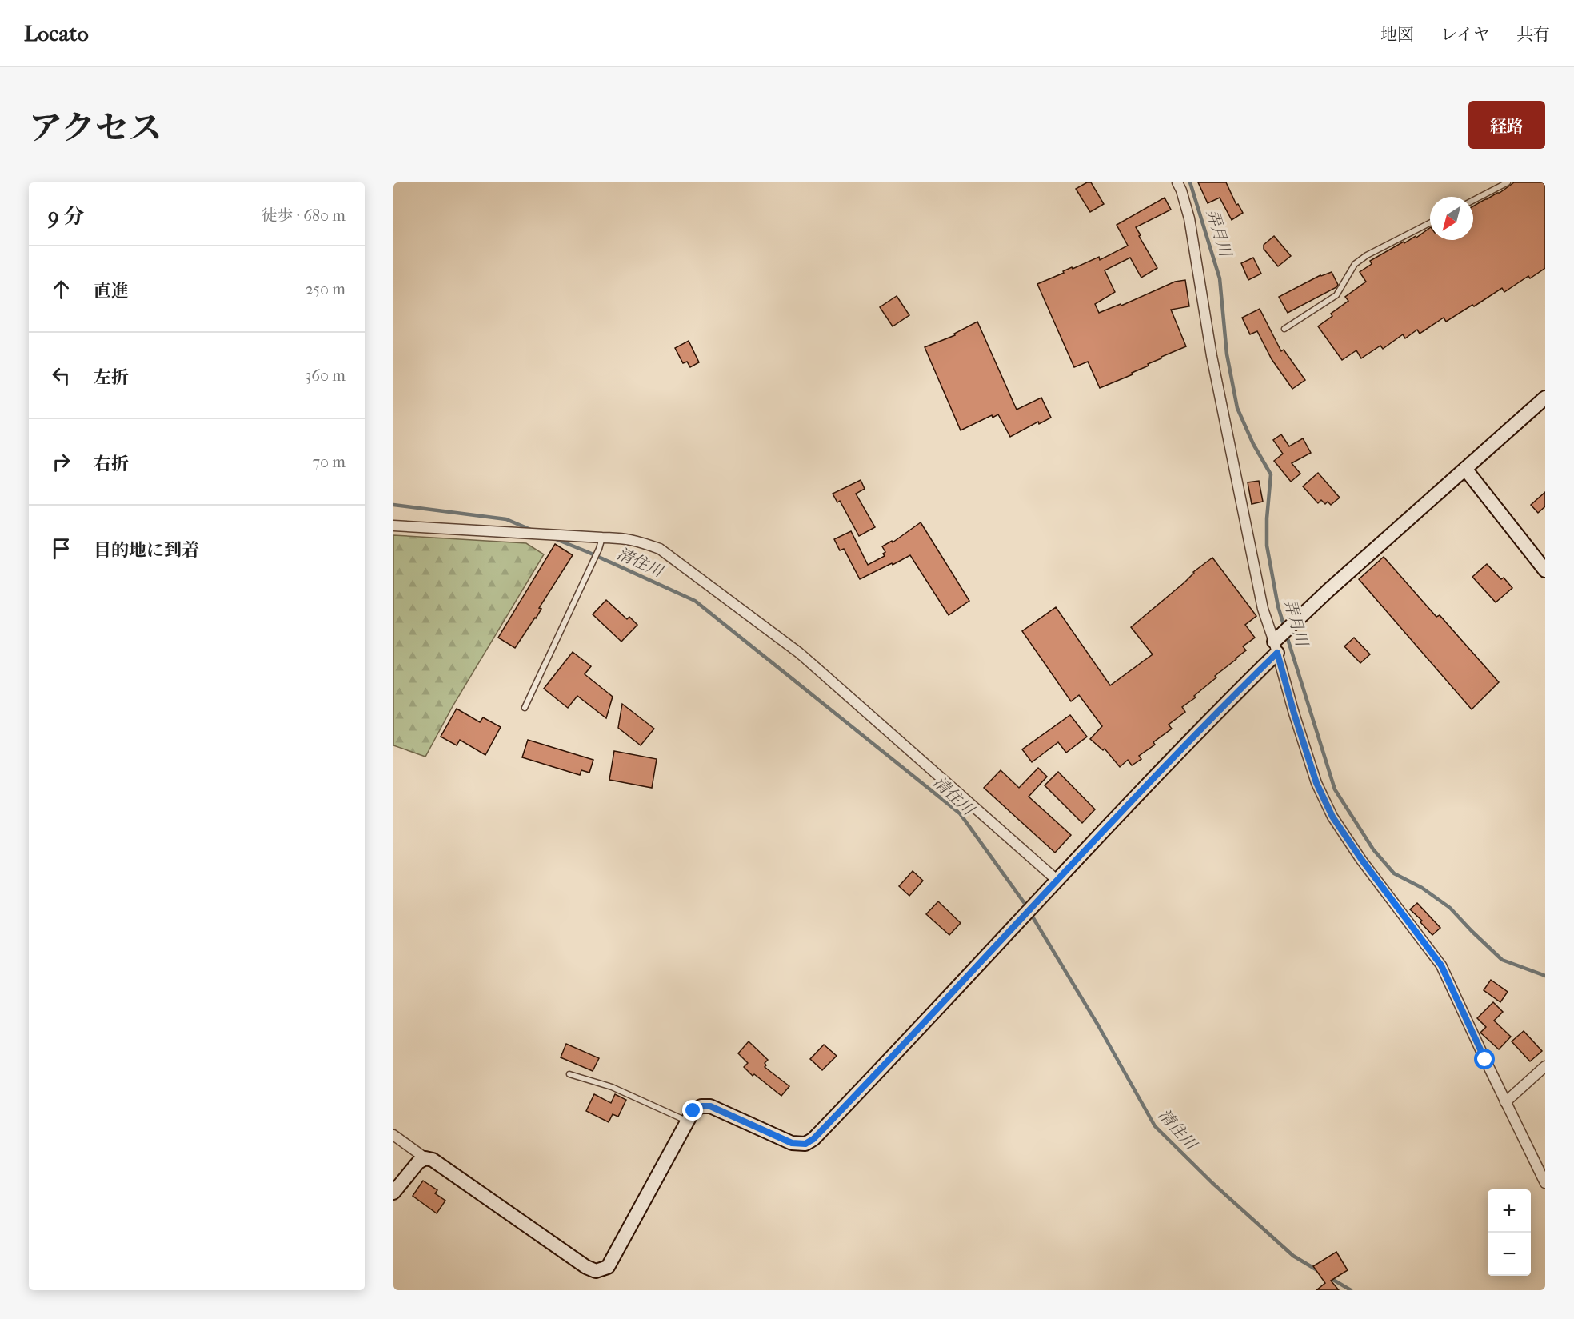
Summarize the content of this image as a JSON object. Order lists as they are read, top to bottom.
{
  "water": ["弄月川", "清住川"],
  "north": "bottom left",
  "page": {
    "header": "Locato",
    "nav": ["地図", "レイヤ", "共有"],
    "title": "アクセス",
    "buttons": "経路",
    "heading": ["9 分", "徒歩 · 680 m"],
    "list": [
      ["直進", "250 m"],
      ["左折", "360 m"],
      ["右折", "70 m"],
      "目的地に到着"
    ],
    "map_buttons": ["+", "−"]
  }
}
